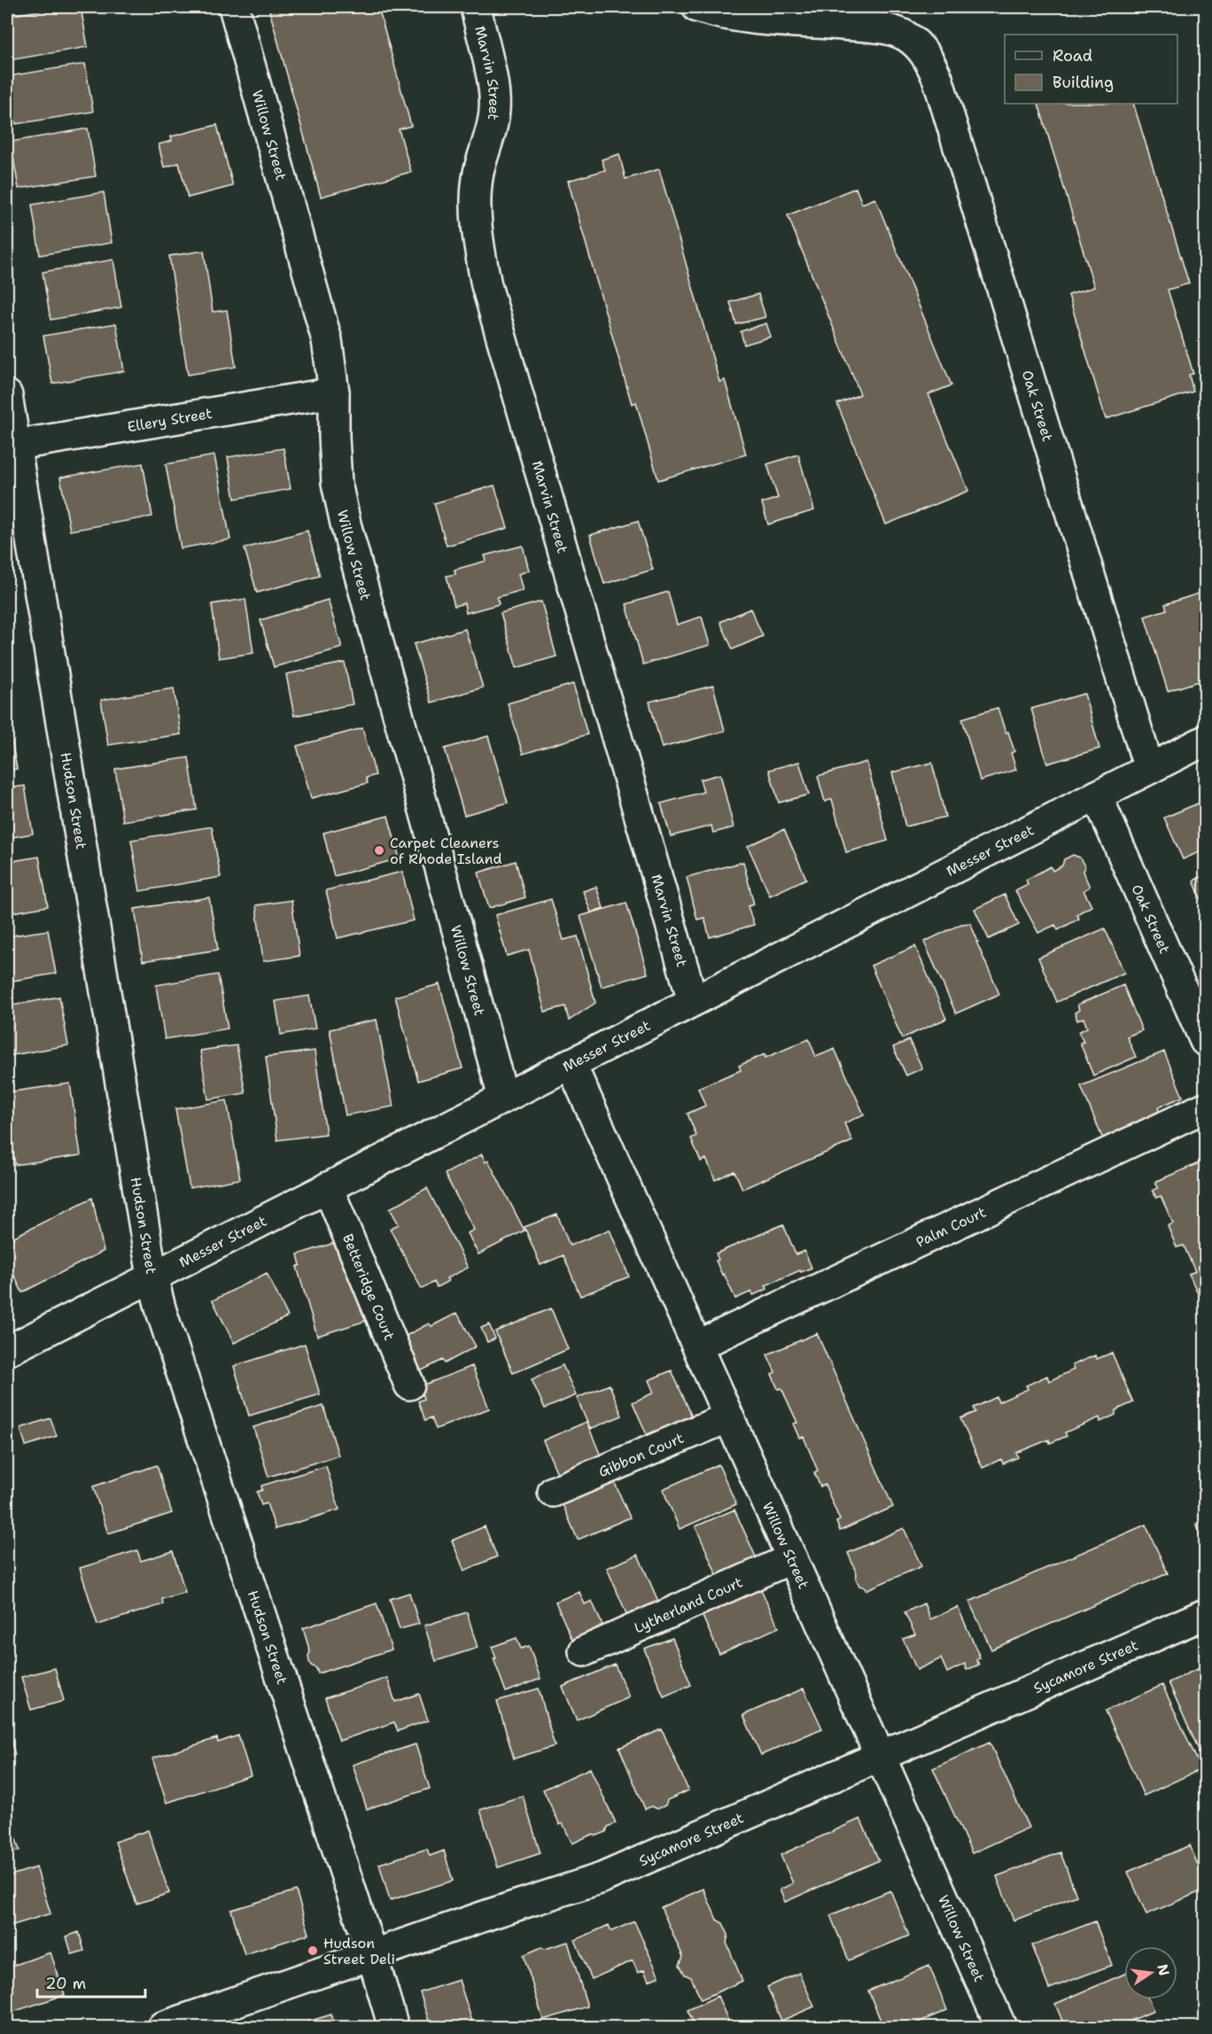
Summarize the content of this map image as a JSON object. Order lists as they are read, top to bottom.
{
  "streets": {
    "street": [
      "Marvin Street",
      "Willow Street",
      "Oak Street",
      "Ellery Street",
      "Hudson Street",
      "Messer Street",
      "Palm Court",
      "Betteridge Court",
      "Gibbon Court",
      "Lytherland Court",
      "Sycamore Street"
    ]
  },
  "crossings": [
    ["Marvin Street", "Messer Street"],
    ["Willow Street", "Ellery Street"],
    ["Willow Street", "Messer Street"],
    ["Willow Street", "Palm Court"],
    ["Willow Street", "Gibbon Court"],
    ["Willow Street", "Lytherland Court"],
    ["Willow Street", "Sycamore Street"],
    ["Oak Street", "Messer Street"],
    ["Ellery Street", "Hudson Street"],
    ["Hudson Street", "Messer Street"],
    ["Hudson Street", "Sycamore Street"],
    ["Messer Street", "Betteridge Court"]
  ],
  "places": ["Carpet Cleaners of Rhode Island", "Hudson Street Deli"],
  "legend": ["Road", "Building"],
  "scale_bar": "20 m",
  "north": "right"
}
